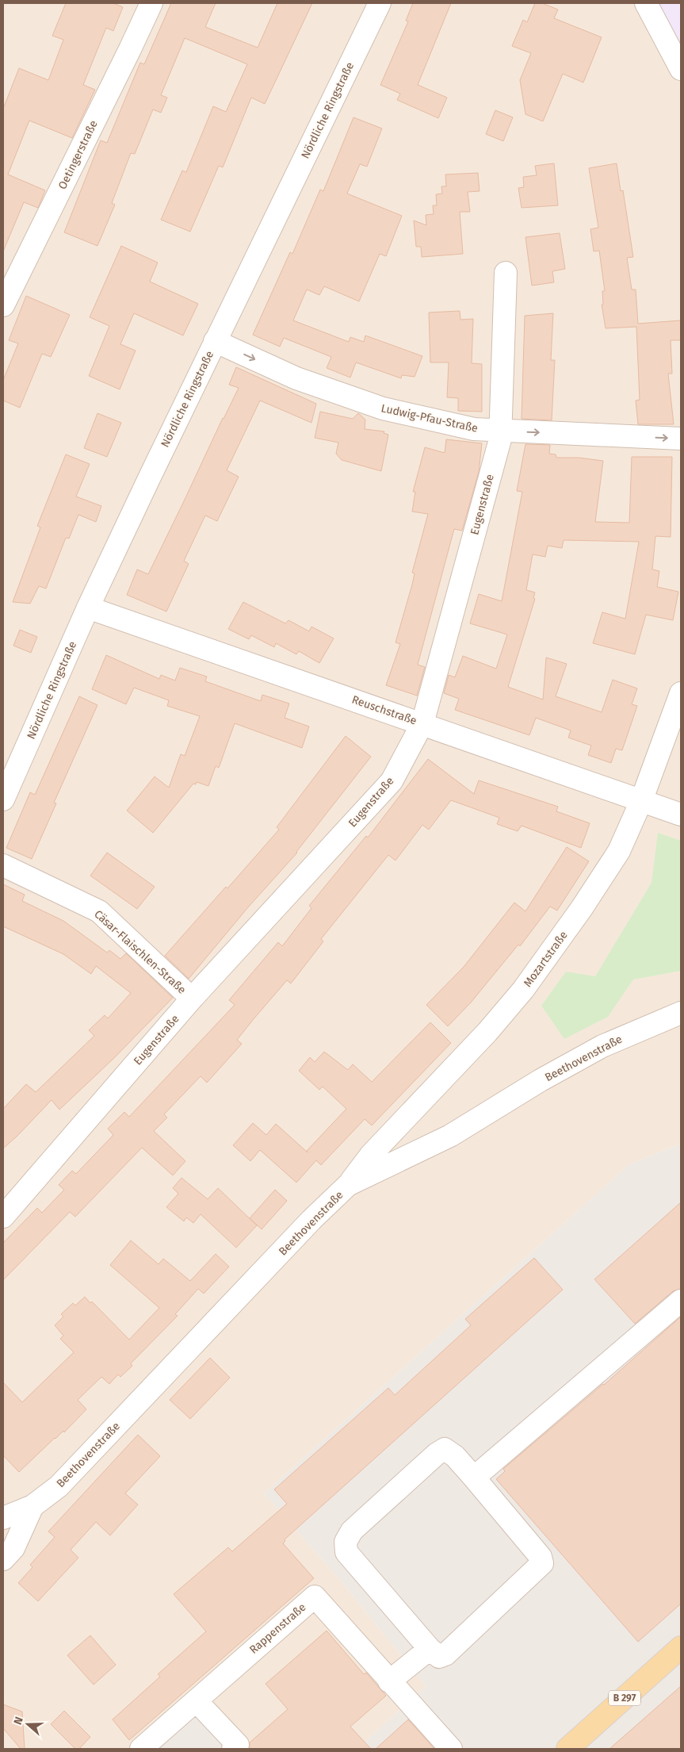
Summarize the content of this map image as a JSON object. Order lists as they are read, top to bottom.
{
  "streets": {
    "main road": ["B 297"],
    "street": [
      "Nördliche Ringstraße",
      "Oetingerstraße",
      "Ludwig-Pfau-Straße",
      "Eugenstraße",
      "Reuschstraße",
      "Cäsar-Flaischlen-Straße",
      "Mozartstraße",
      "Beethovenstraße",
      "Rappenstraße"
    ]
  },
  "crossings": [
    ["Nördliche Ringstraße", "Ludwig-Pfau-Straße"],
    ["Nördliche Ringstraße", "Reuschstraße"],
    ["Ludwig-Pfau-Straße", "Eugenstraße"],
    ["Eugenstraße", "Reuschstraße"],
    ["Eugenstraße", "Cäsar-Flaischlen-Straße"],
    ["Reuschstraße", "Mozartstraße"],
    ["Mozartstraße", "Beethovenstraße"]
  ],
  "one_way": ["Ludwig-Pfau-Straße"],
  "north": "left"
}
